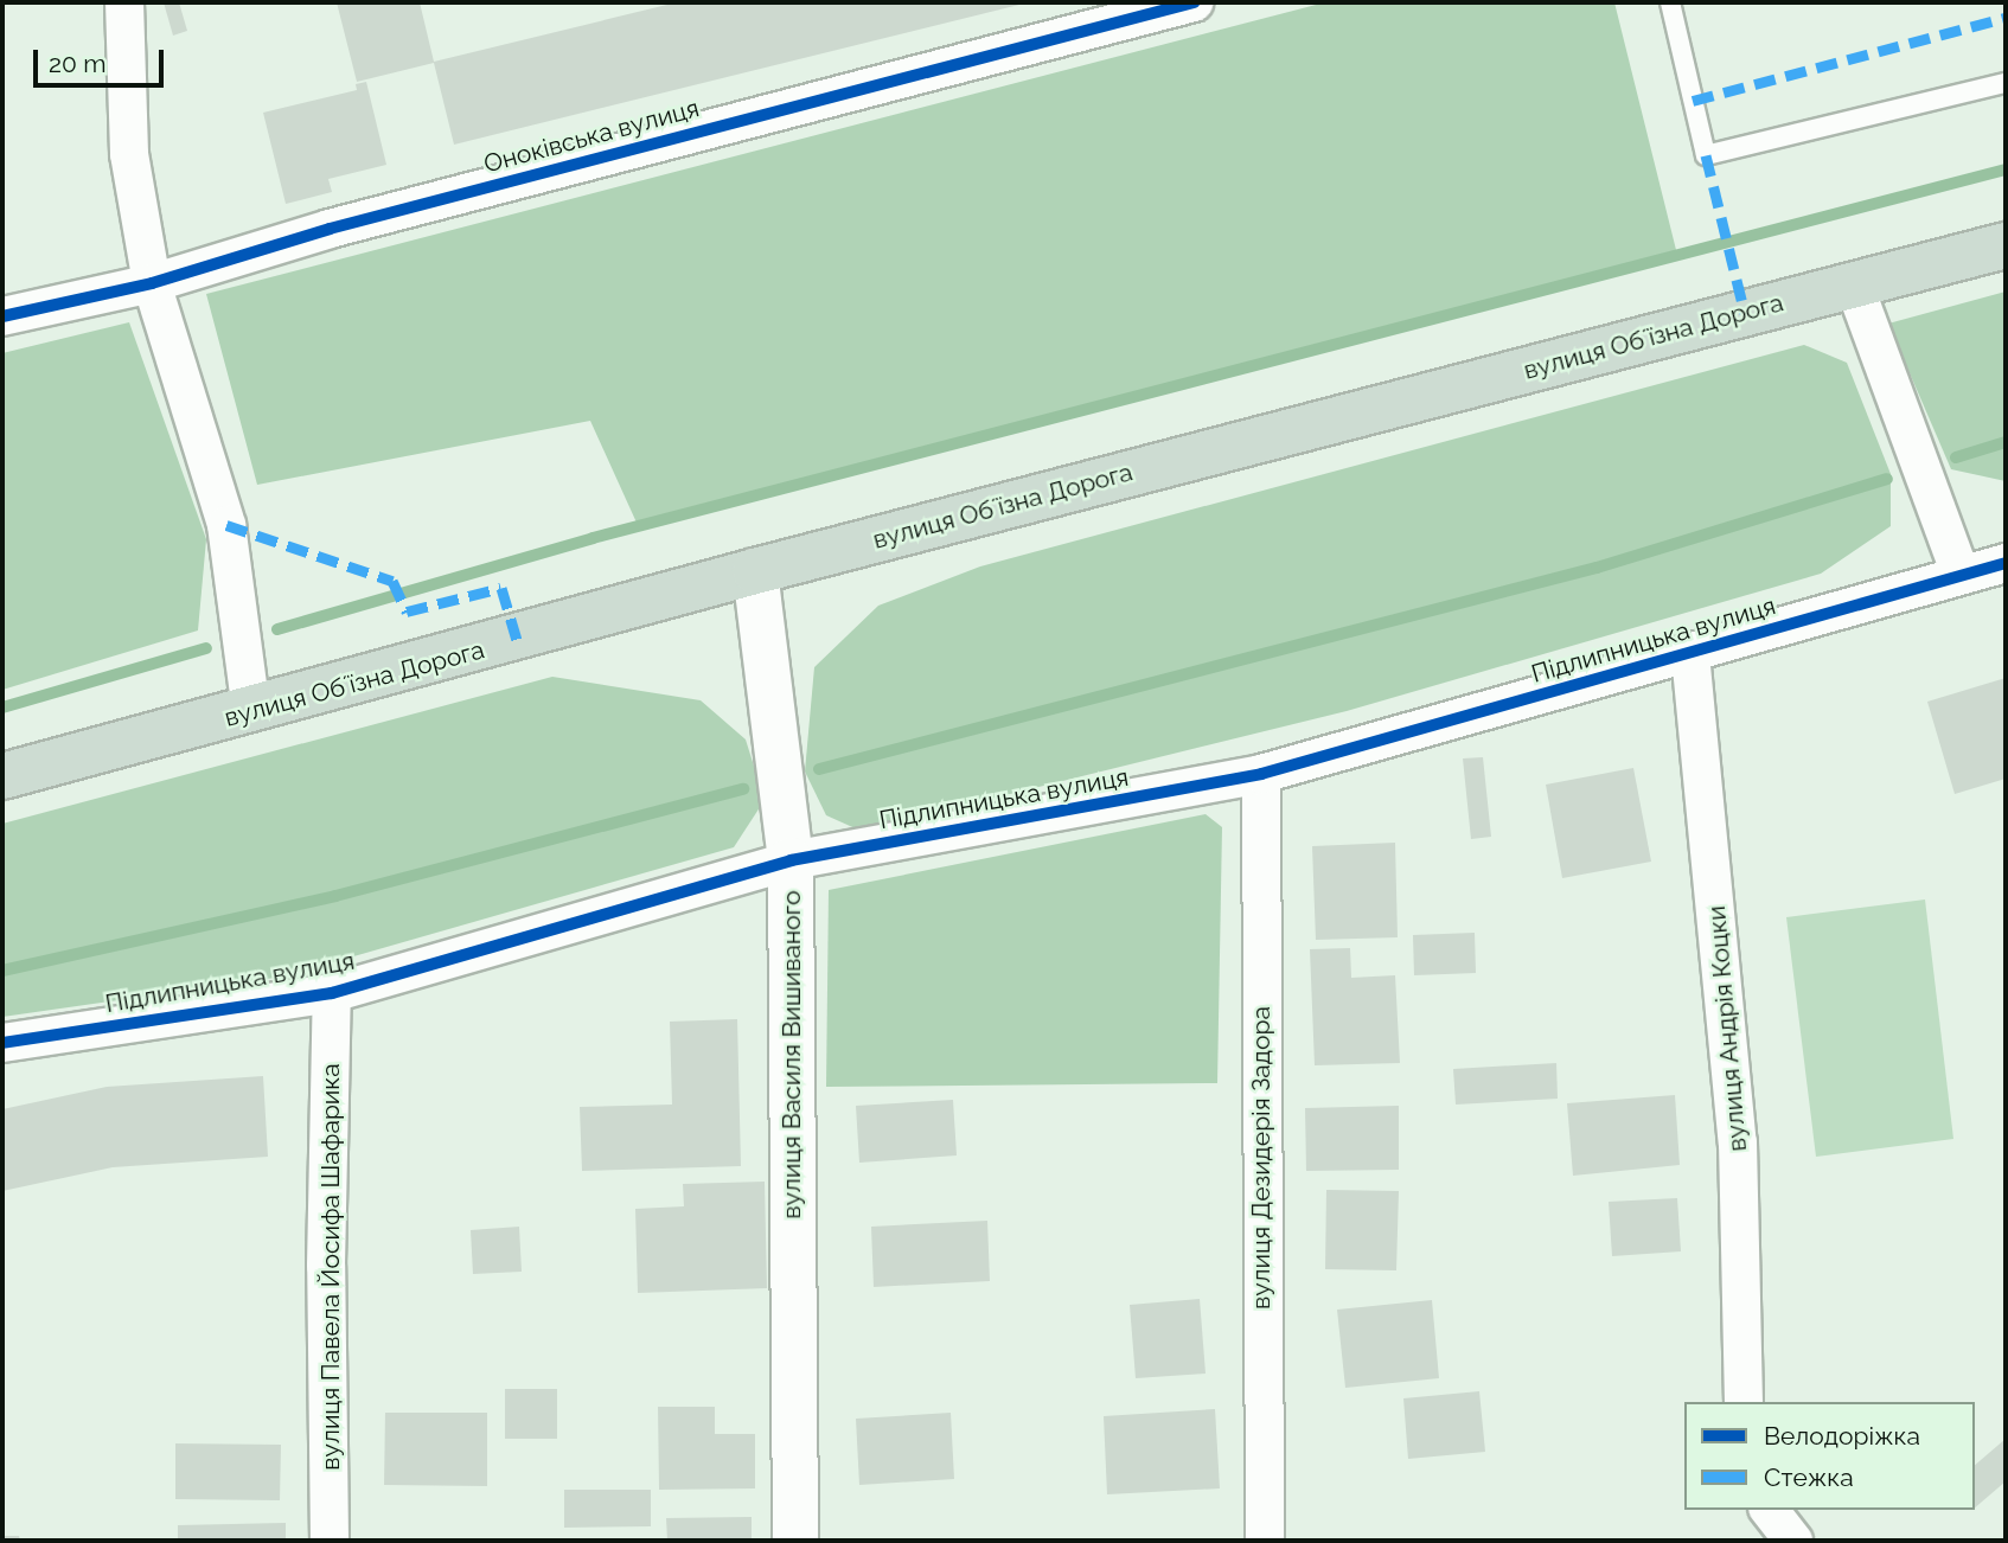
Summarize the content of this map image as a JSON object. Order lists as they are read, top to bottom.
{
  "streets": {
    "highway": ["вулиця Обʼїзна Дорога"],
    "street": [
      "Оноківська вулиця",
      "Підлипницька вулиця",
      "вулиця Андрія Коцки",
      "вулиця Василя Вишиваного",
      "вулиця Дезидерія Задора",
      "вулиця Павела Йосифа Шафарика"
    ]
  },
  "crossings": [
    ["вулиця Обʼїзна Дорога", "вулиця Василя Вишиваного"],
    ["Підлипницька вулиця", "вулиця Андрія Коцки"],
    ["Підлипницька вулиця", "вулиця Василя Вишиваного"],
    ["Підлипницька вулиця", "вулиця Дезидерія Задора"],
    ["Підлипницька вулиця", "вулиця Павела Йосифа Шафарика"]
  ],
  "legend": ["Велодоріжка", "Стежка"],
  "scale_bar": "20 m"
}
